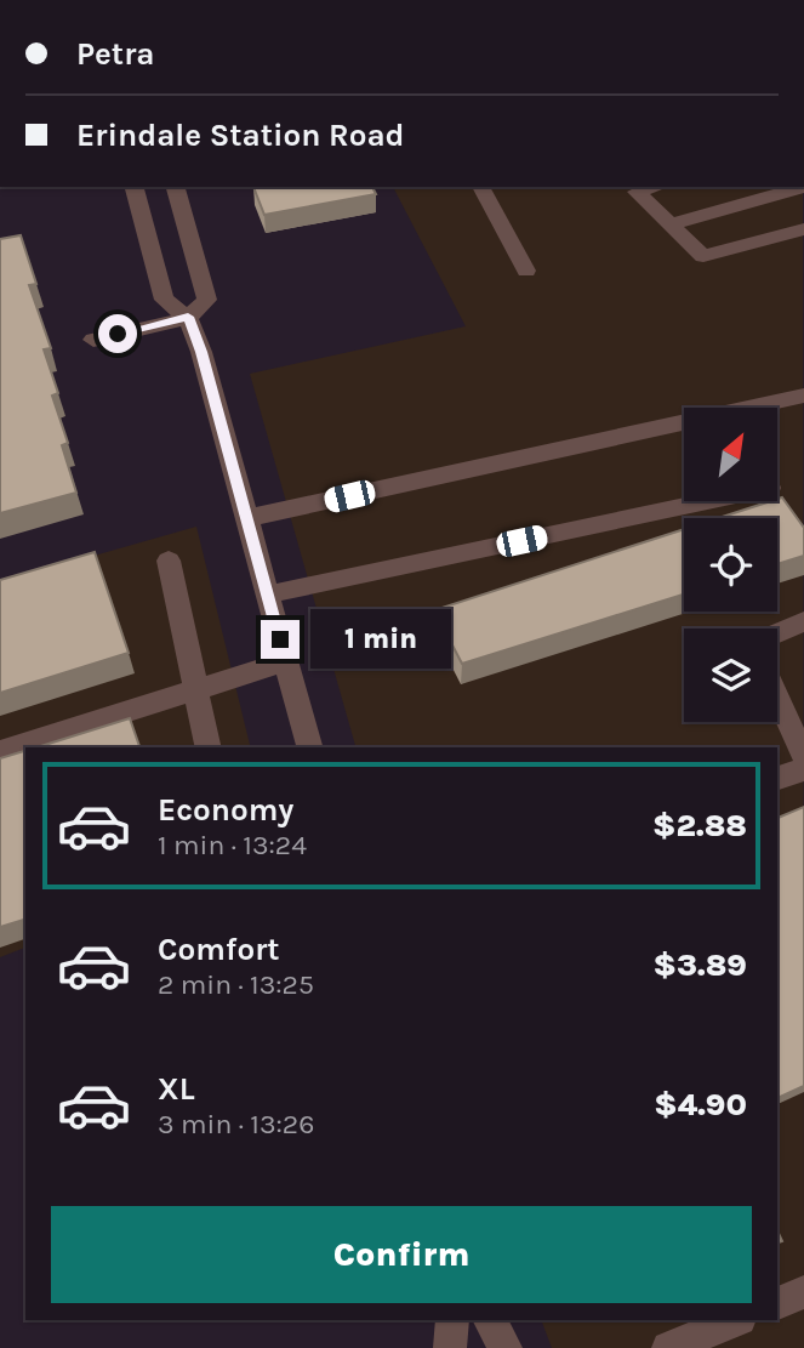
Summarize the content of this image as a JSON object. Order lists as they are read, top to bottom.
{
  "north": "top right",
  "page": {
    "banner": ["Petra", "Erindale Station Road"],
    "bubble": "1 min",
    "list": [
      {
        "name": "Economy",
        "note": "1 min · 13:24",
        "value": "$2.88"
      },
      {
        "name": "Comfort",
        "note": "2 min · 13:25",
        "value": "$3.89"
      },
      {
        "name": "XL",
        "note": "3 min · 13:26",
        "value": "$4.90"
      }
    ],
    "buttons": "Confirm"
  }
}
